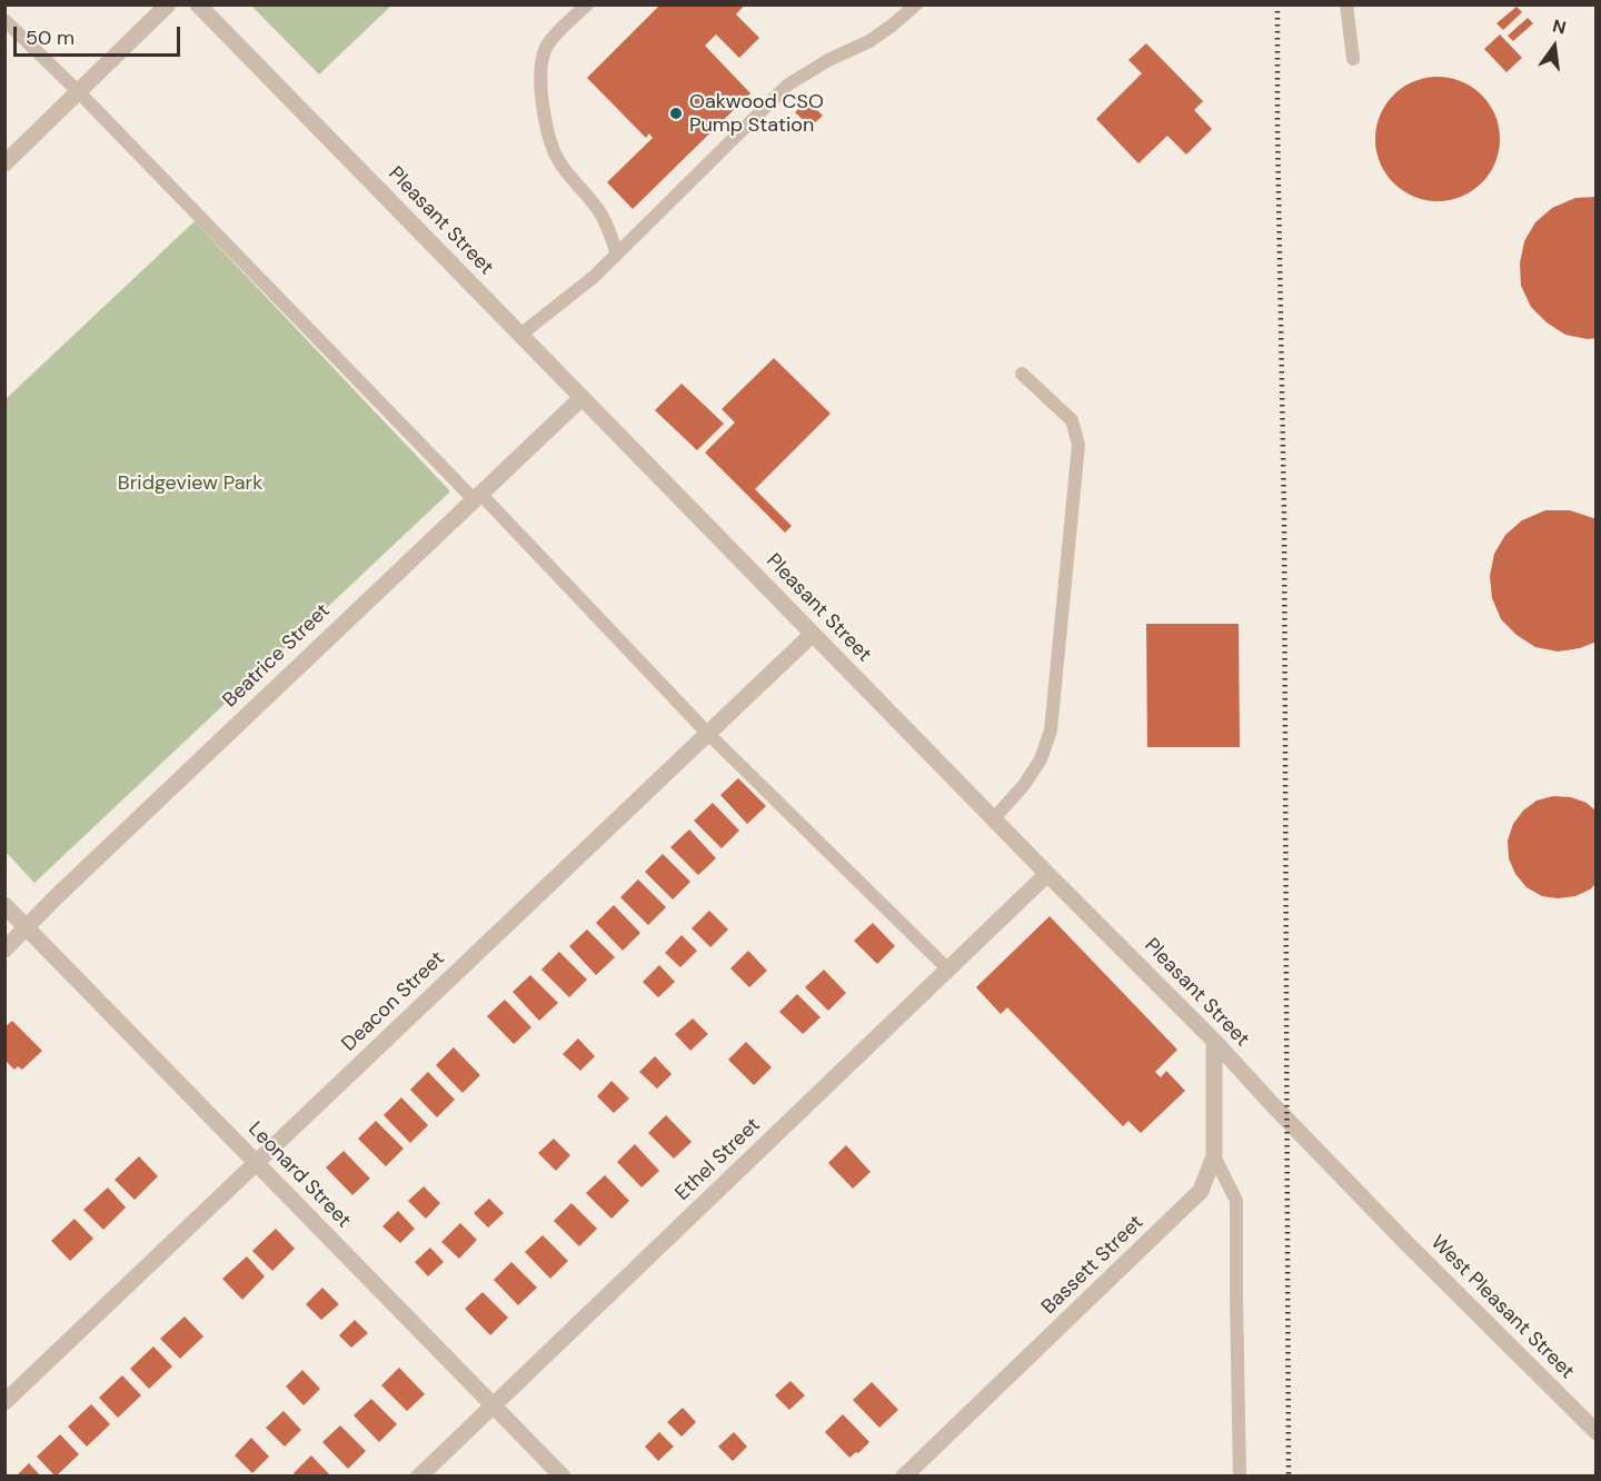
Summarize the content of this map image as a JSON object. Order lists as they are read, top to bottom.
{
  "streets": {
    "street": [
      "Pleasant Street",
      "Beatrice Street",
      "Deacon Street",
      "Ethel Street",
      "Leonard Street",
      "Bassett Street",
      "West Pleasant Street"
    ]
  },
  "crossings": [
    ["Pleasant Street", "Beatrice Street"],
    ["Pleasant Street", "Deacon Street"],
    ["Pleasant Street", "Ethel Street"],
    ["Pleasant Street", "Bassett Street"],
    ["Pleasant Street", "West Pleasant Street"],
    ["Beatrice Street", "Leonard Street"],
    ["Deacon Street", "Leonard Street"],
    ["Ethel Street", "Leonard Street"]
  ],
  "parks": ["Bridgeview Park"],
  "places": ["Oakwood CSO Pump Station"],
  "scale_bar": "50 m",
  "north": "top"
}
